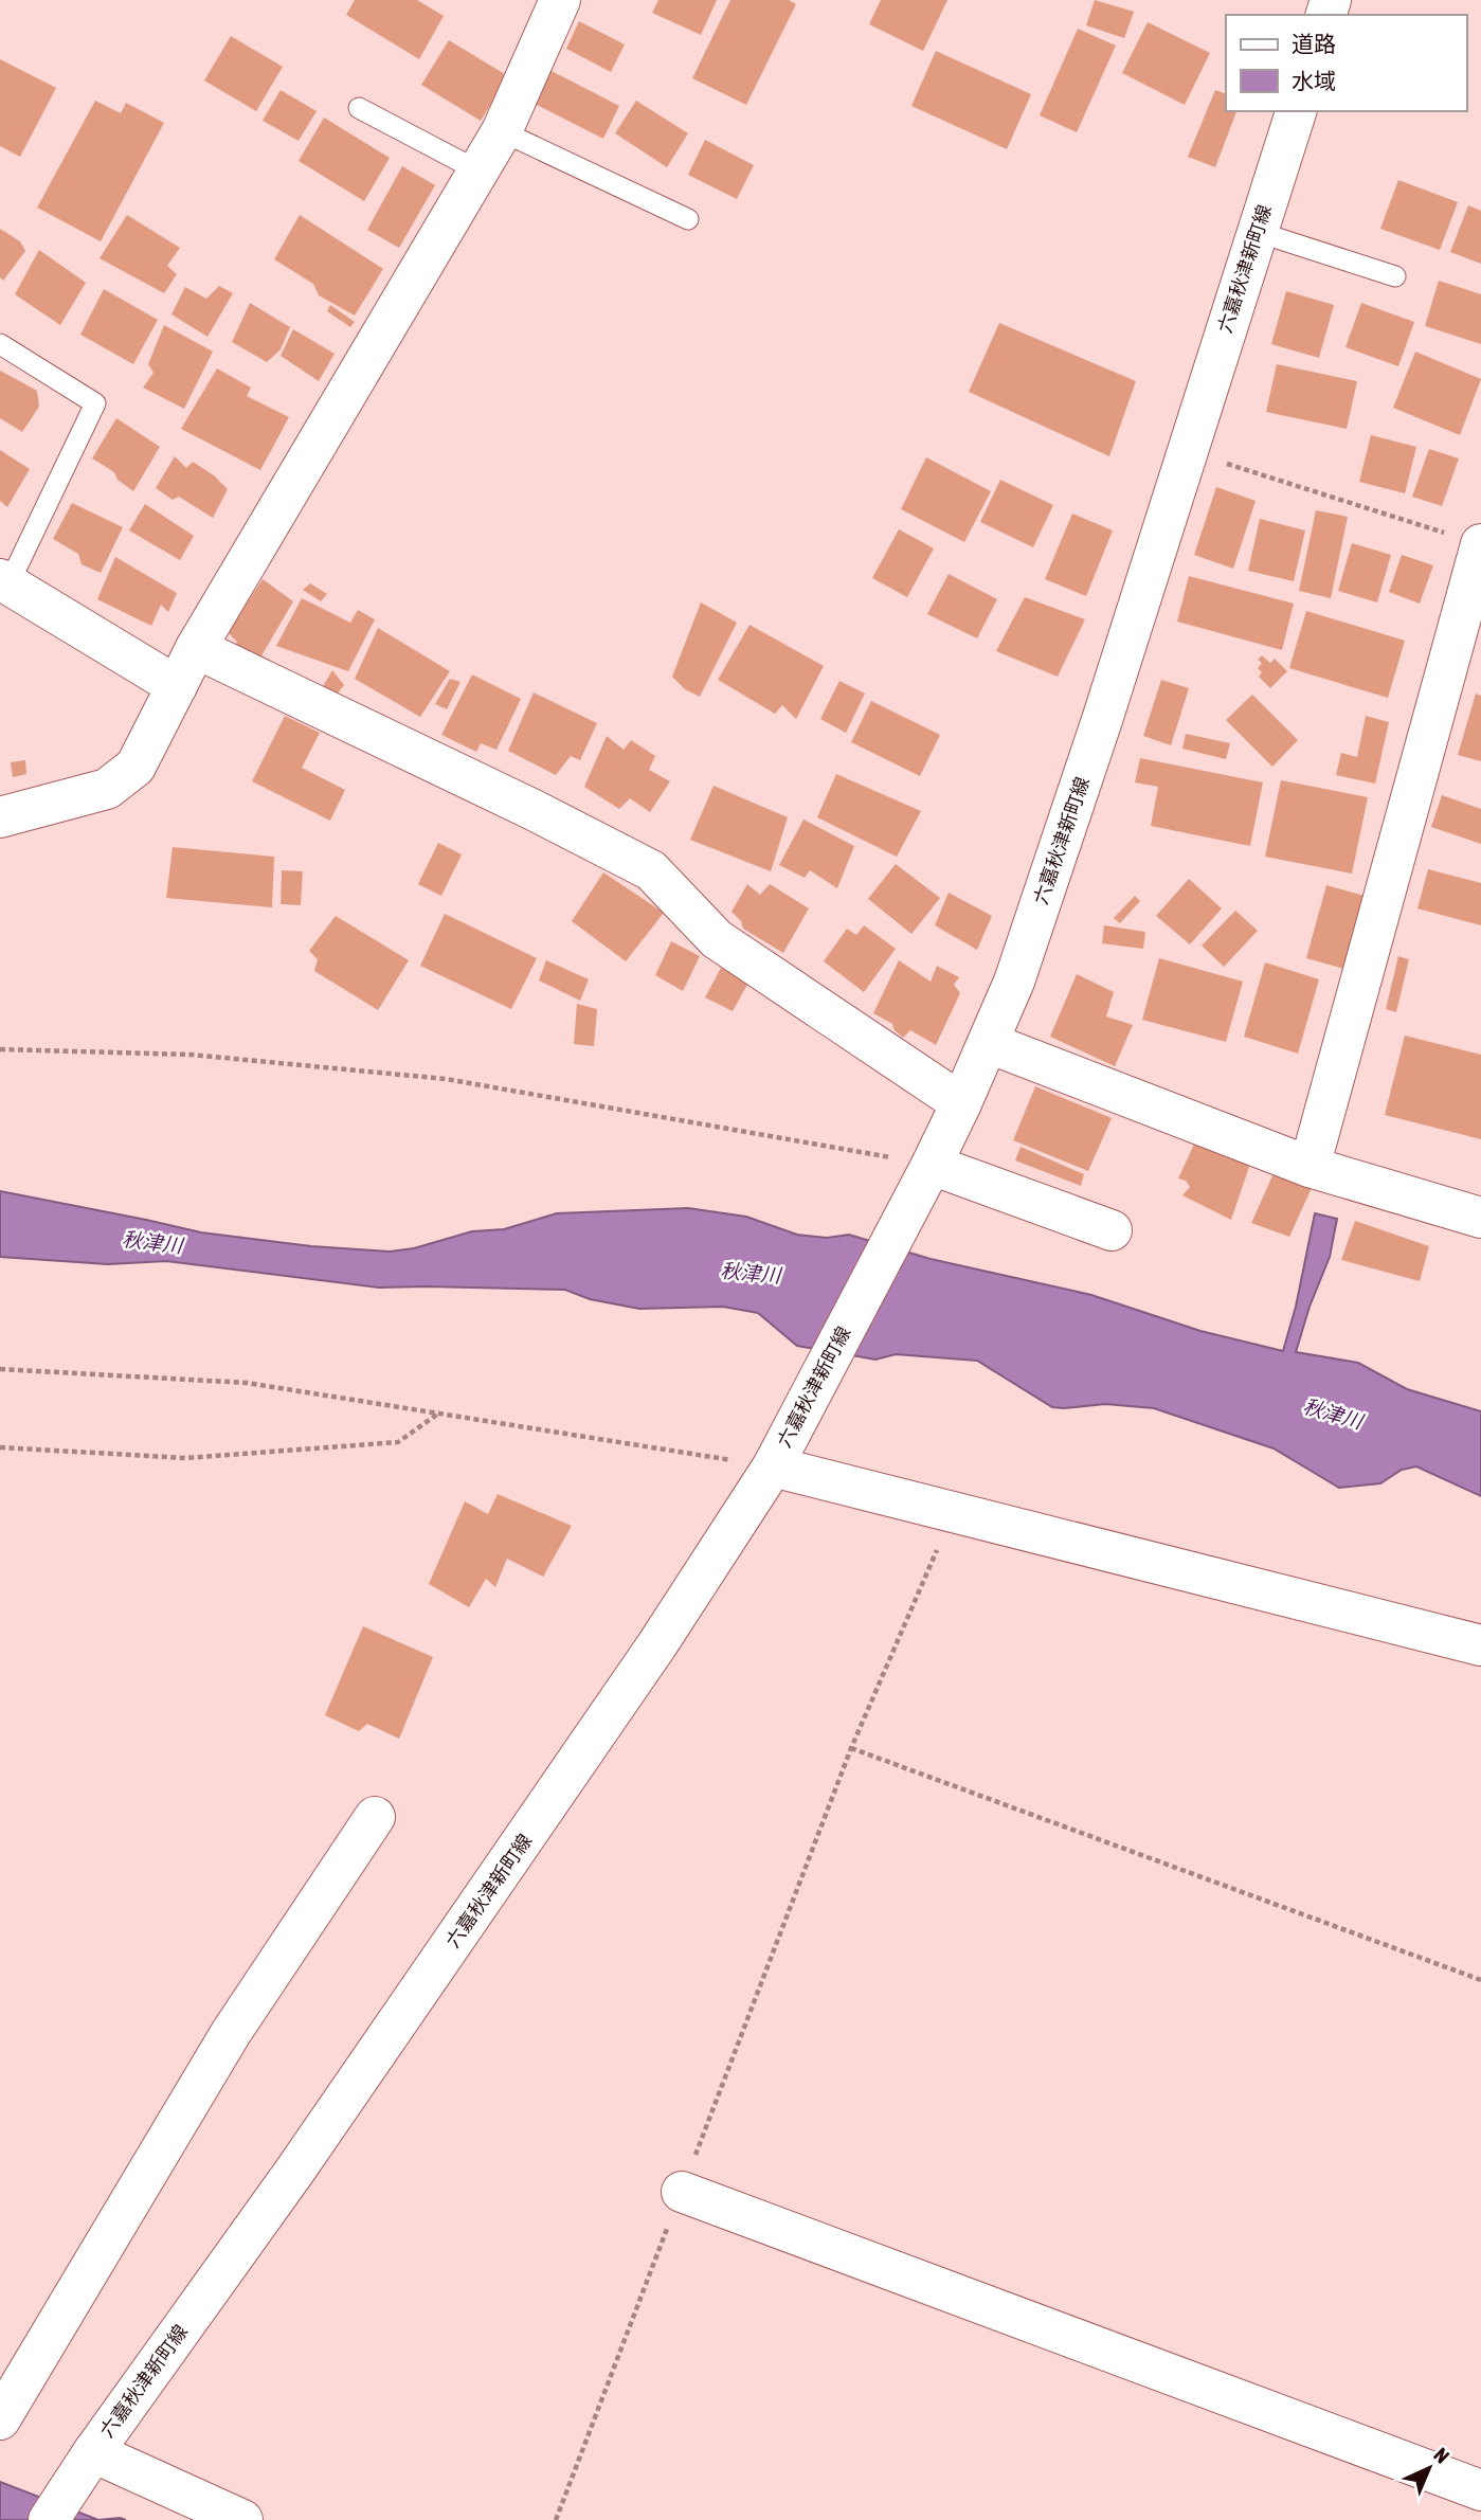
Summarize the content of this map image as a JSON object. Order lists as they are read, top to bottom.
{
  "streets": {
    "street": ["六嘉秋津新町線"]
  },
  "water": ["秋津川"],
  "legend": ["道路", "水域"],
  "north": "top right"
}
